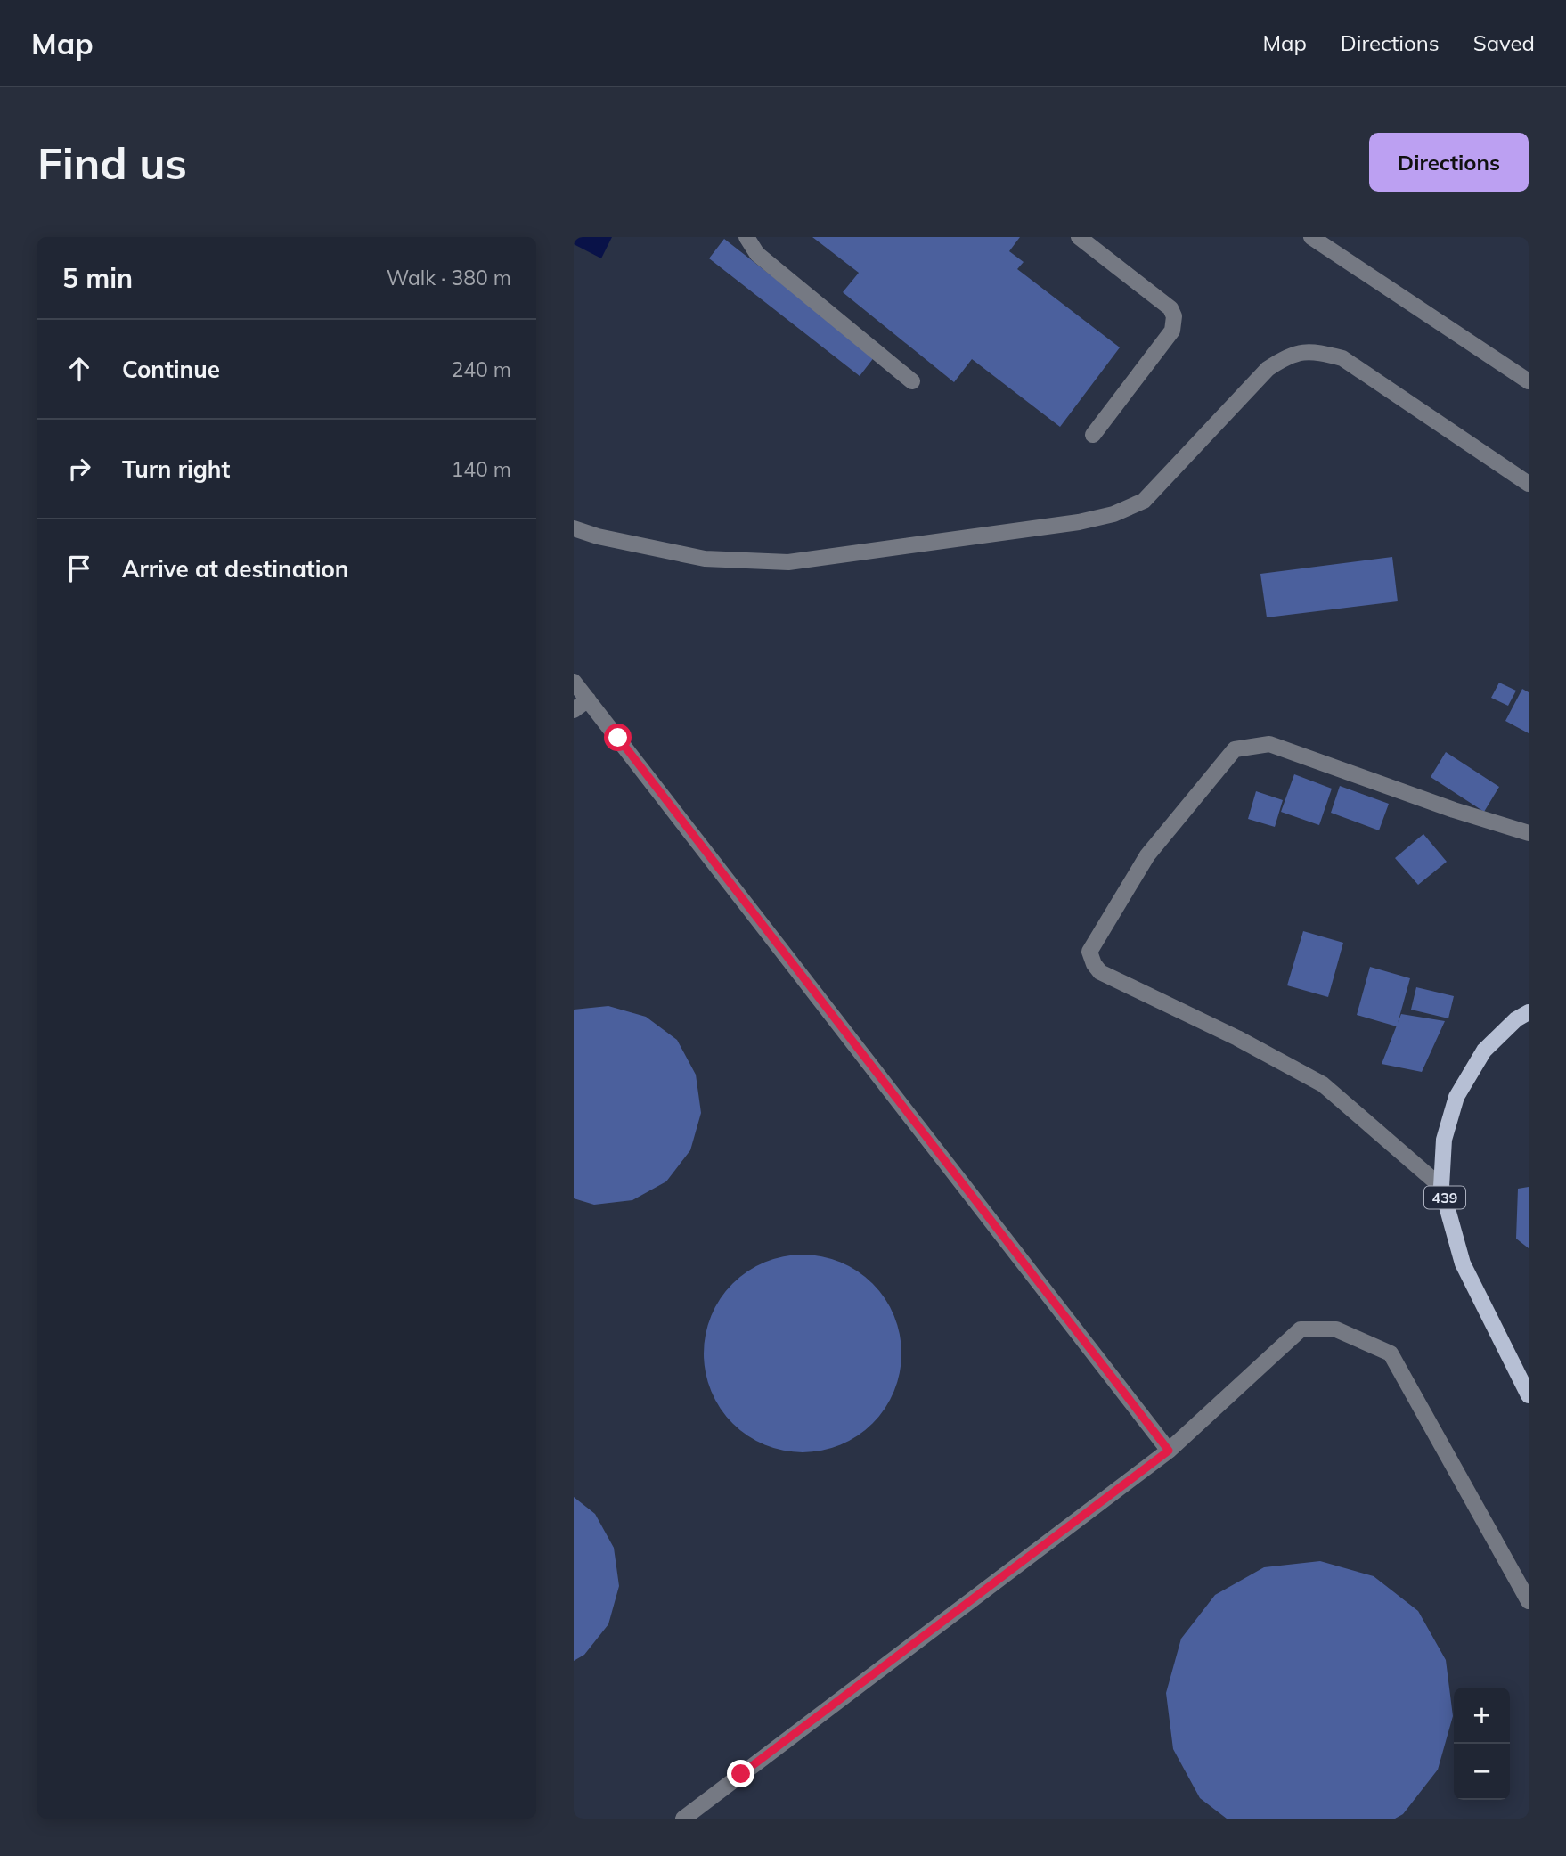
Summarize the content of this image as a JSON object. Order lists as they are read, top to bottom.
{
  "streets": {
    "main road": ["439"]
  },
  "page": {
    "header": "Map",
    "nav": ["Map", "Directions", "Saved"],
    "buttons": "Directions",
    "title": "Find us",
    "heading": ["5 min", "Walk · 380 m"],
    "list": [
      ["Continue", "240 m"],
      ["Turn right", "140 m"],
      "Arrive at destination"
    ],
    "map_buttons": ["+", "−"]
  }
}
